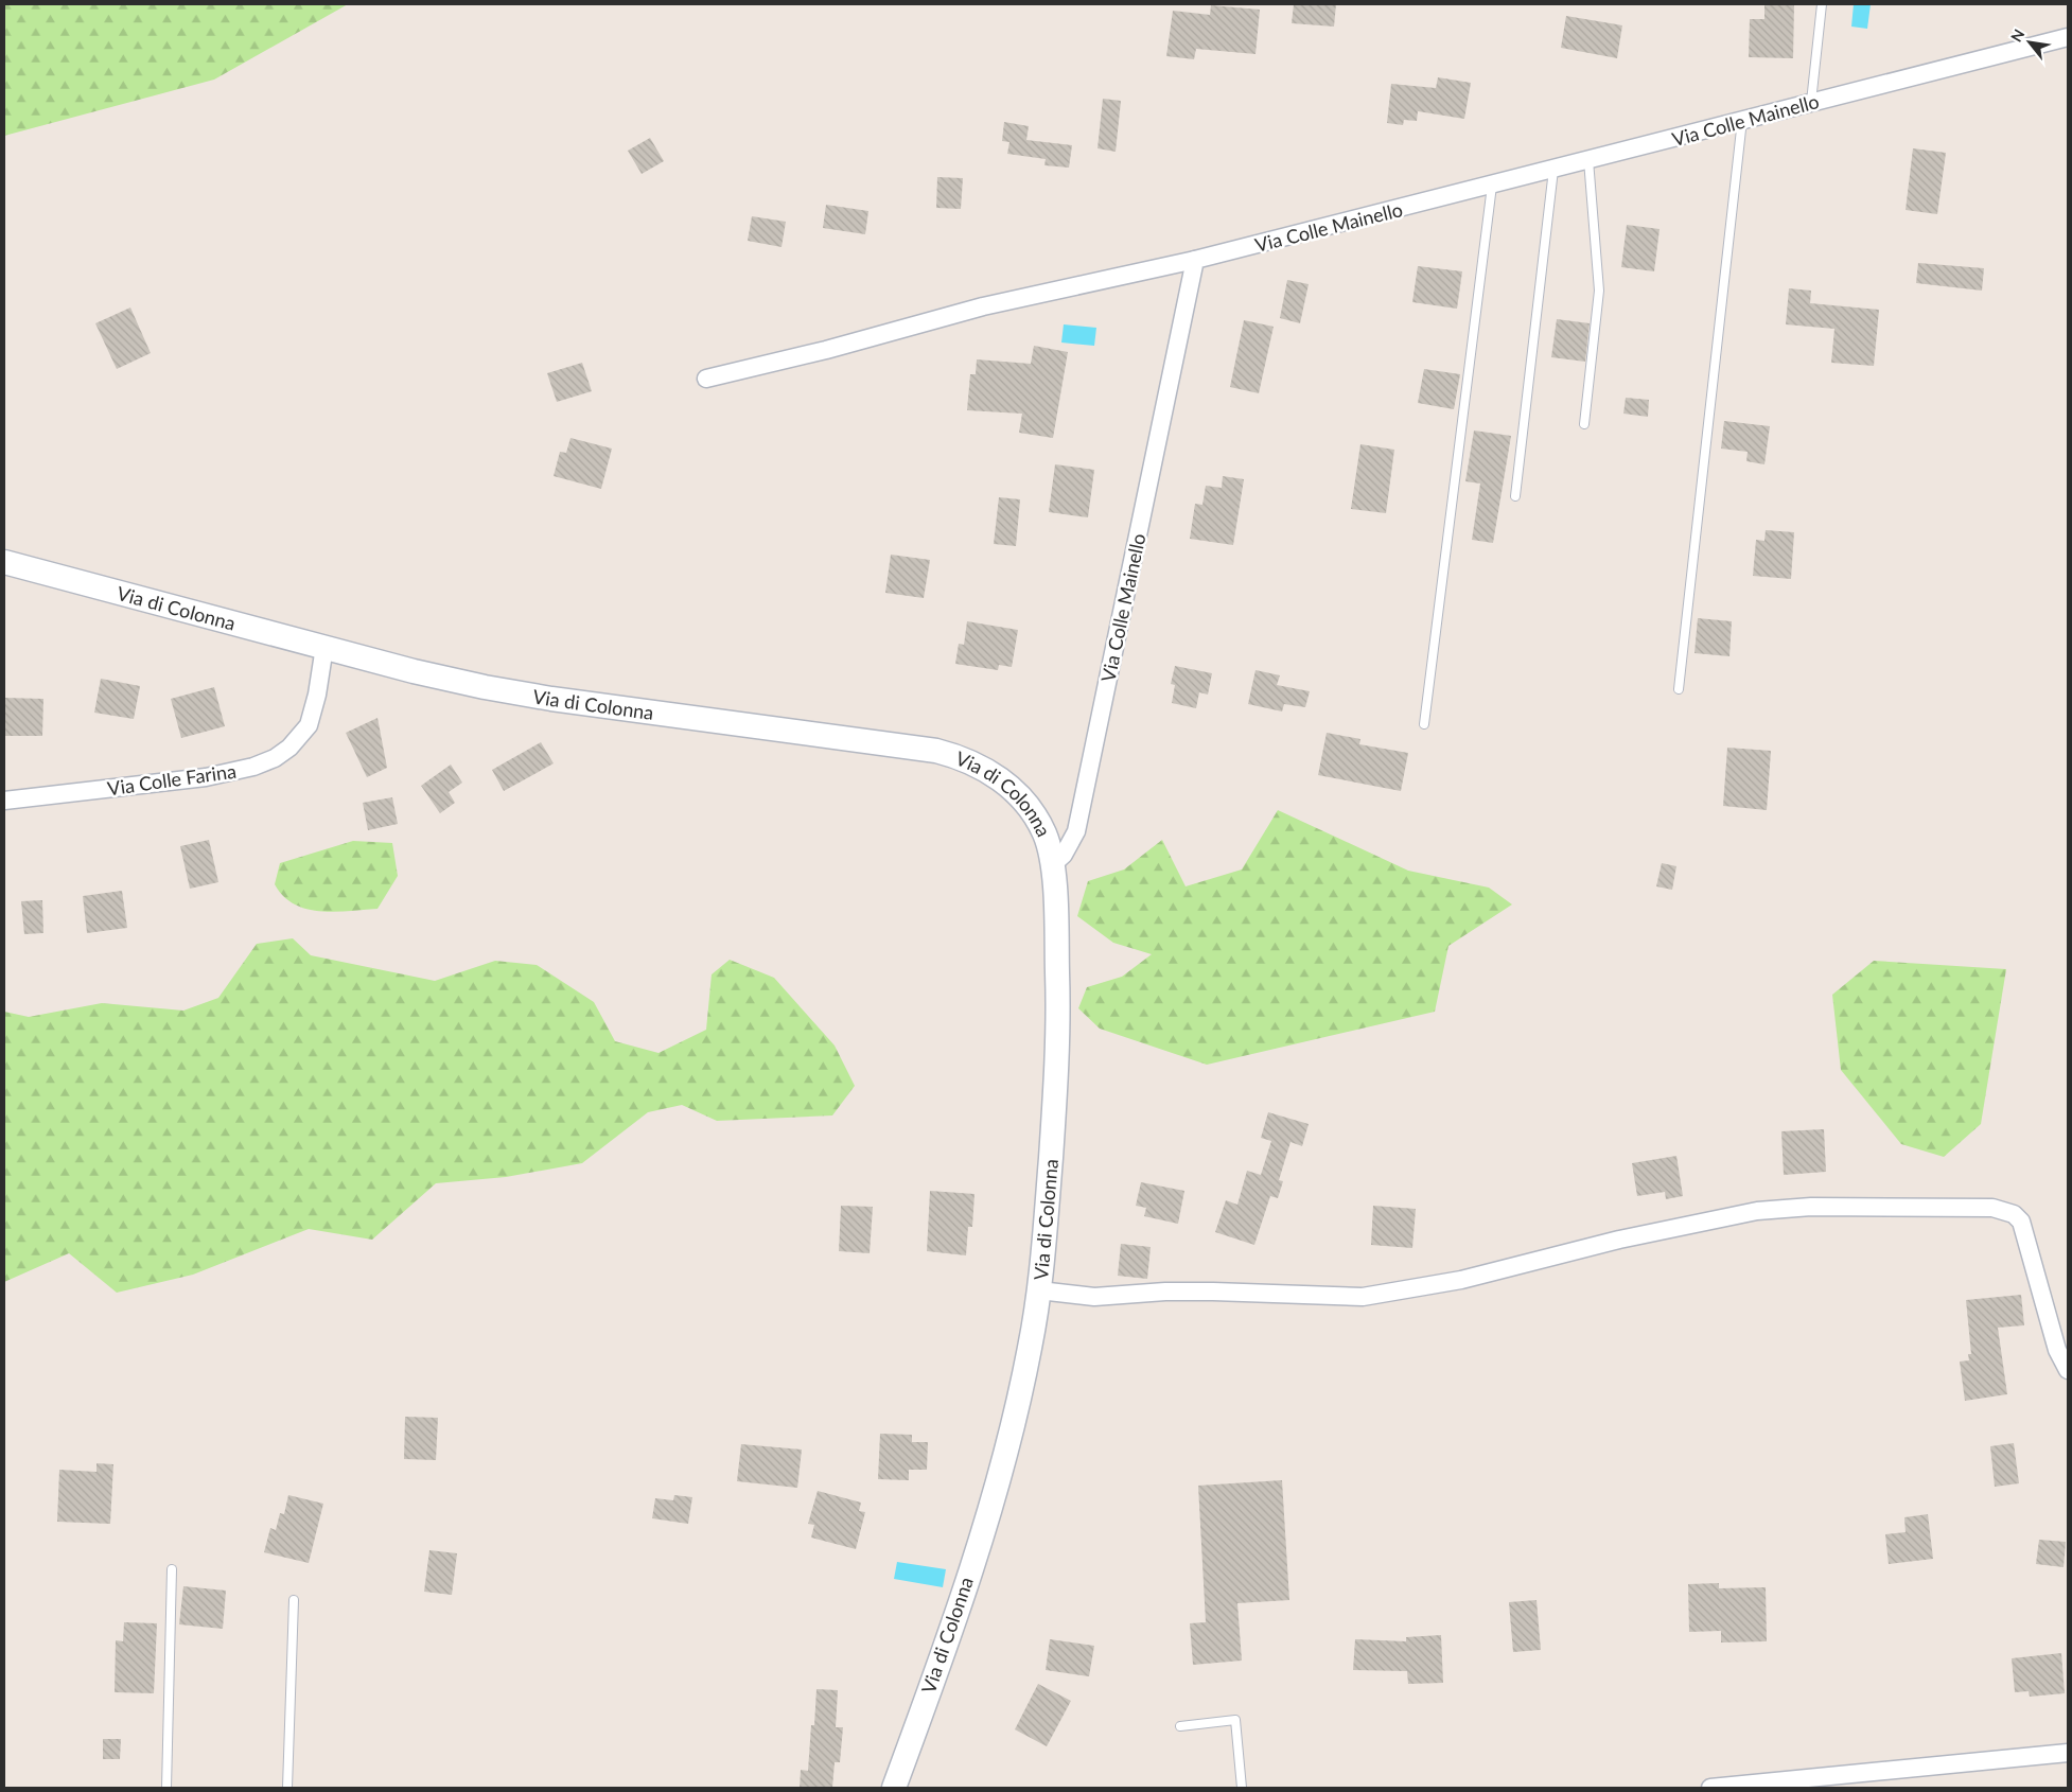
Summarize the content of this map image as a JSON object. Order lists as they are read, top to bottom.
{
  "streets": {
    "street": ["Via Colle Mainello", "Via di Colonna", "Via Colle Farina"]
  },
  "crossings": [
    ["Via Colle Mainello", "Via di Colonna"],
    ["Via di Colonna", "Via Colle Farina"]
  ],
  "north": "top left"
}
